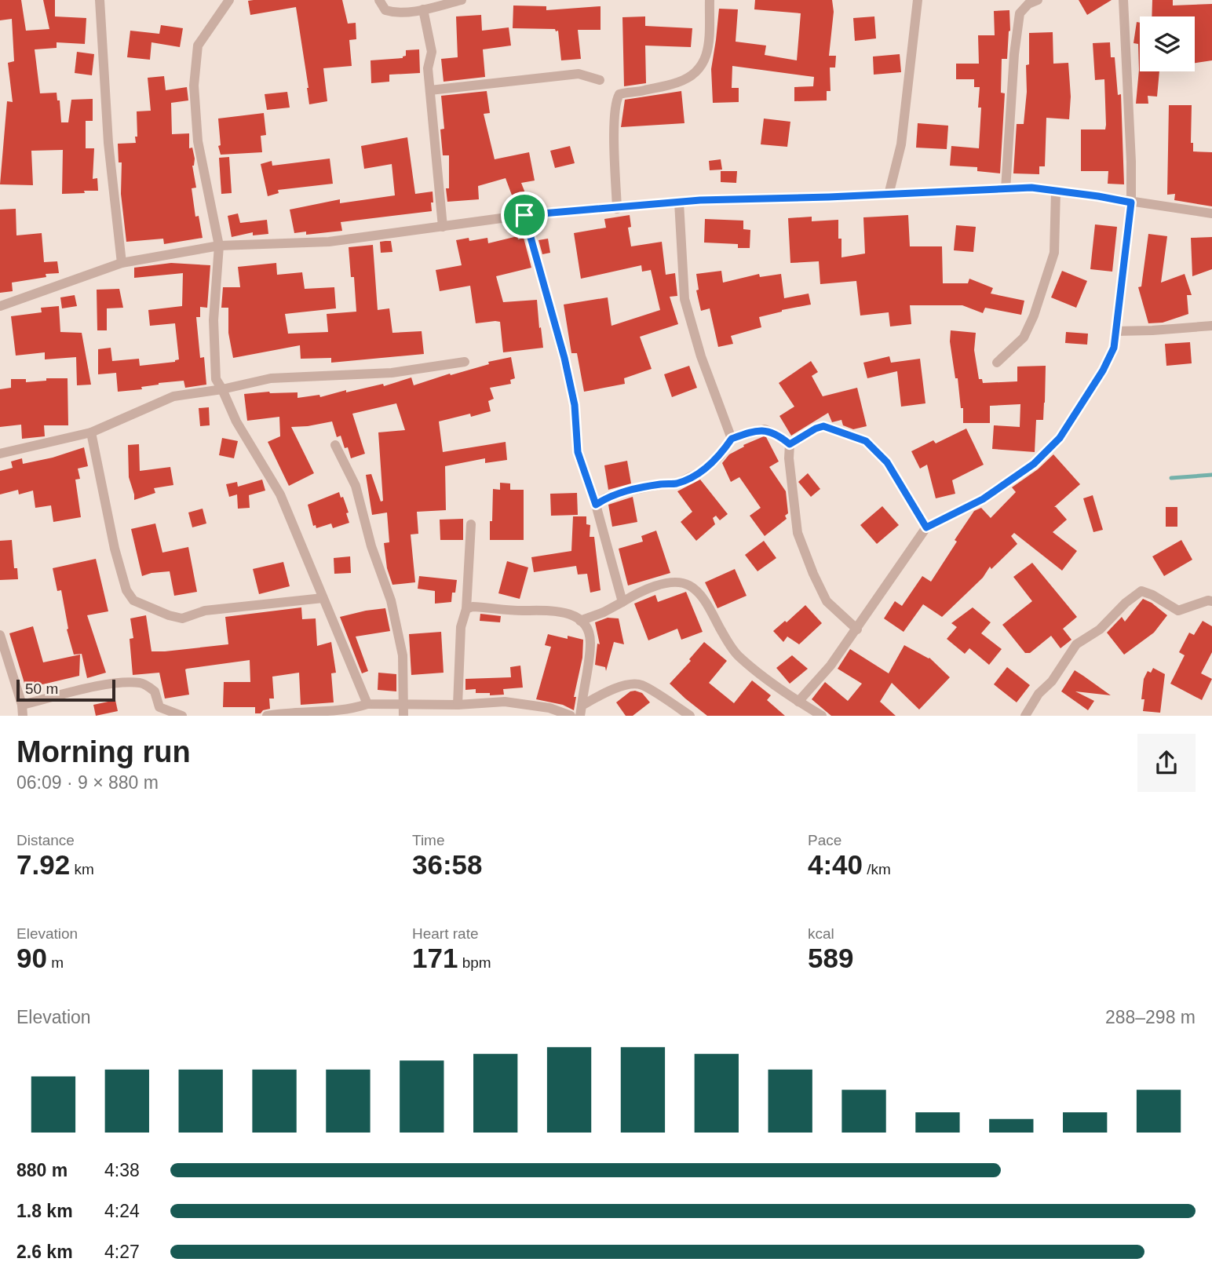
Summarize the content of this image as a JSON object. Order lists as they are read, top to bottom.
{
  "scale_bar": "50 m",
  "page": {
    "scale": "50 m",
    "heading": ["Morning run", "06:09 · 9 × 880 m"],
    "stats": [
      ["Distance", "7.92 km"],
      ["Time", "36:58"],
      ["Pace", "4:40 /km"],
      ["Elevation", "90 m"],
      ["Heart rate", "171 bpm"],
      ["kcal", "589"]
    ],
    "chart": ["Elevation", "288–298 m"],
    "list": [
      {
        "name": "880 m",
        "note": "4:38"
      },
      {
        "name": "1.8 km",
        "note": "4:24"
      },
      {
        "name": "2.6 km",
        "note": "4:27"
      }
    ]
  }
}
